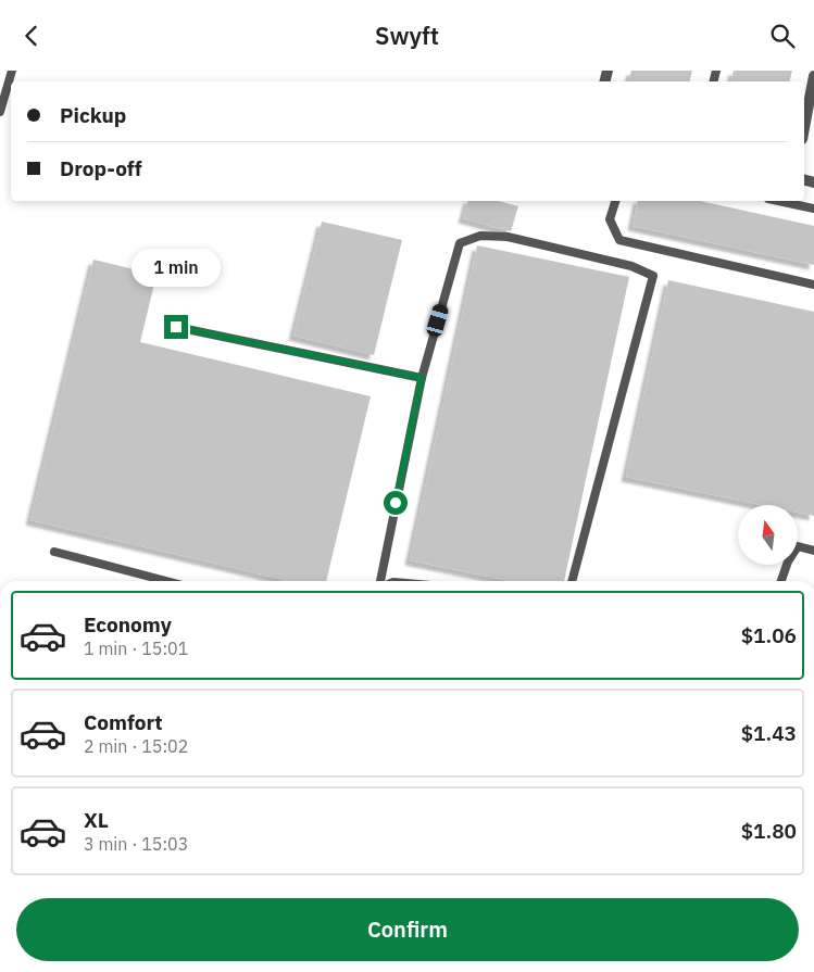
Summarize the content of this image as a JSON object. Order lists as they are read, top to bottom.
{
  "north": "top",
  "page": {
    "header": "Swyft",
    "banner": ["Pickup", "Drop-off"],
    "bubble": "1 min",
    "list": [
      {
        "name": "Economy",
        "note": "1 min · 15:01",
        "value": "$1.06"
      },
      {
        "name": "Comfort",
        "note": "2 min · 15:02",
        "value": "$1.43"
      },
      {
        "name": "XL",
        "note": "3 min · 15:03",
        "value": "$1.80"
      }
    ],
    "buttons": "Confirm"
  }
}
